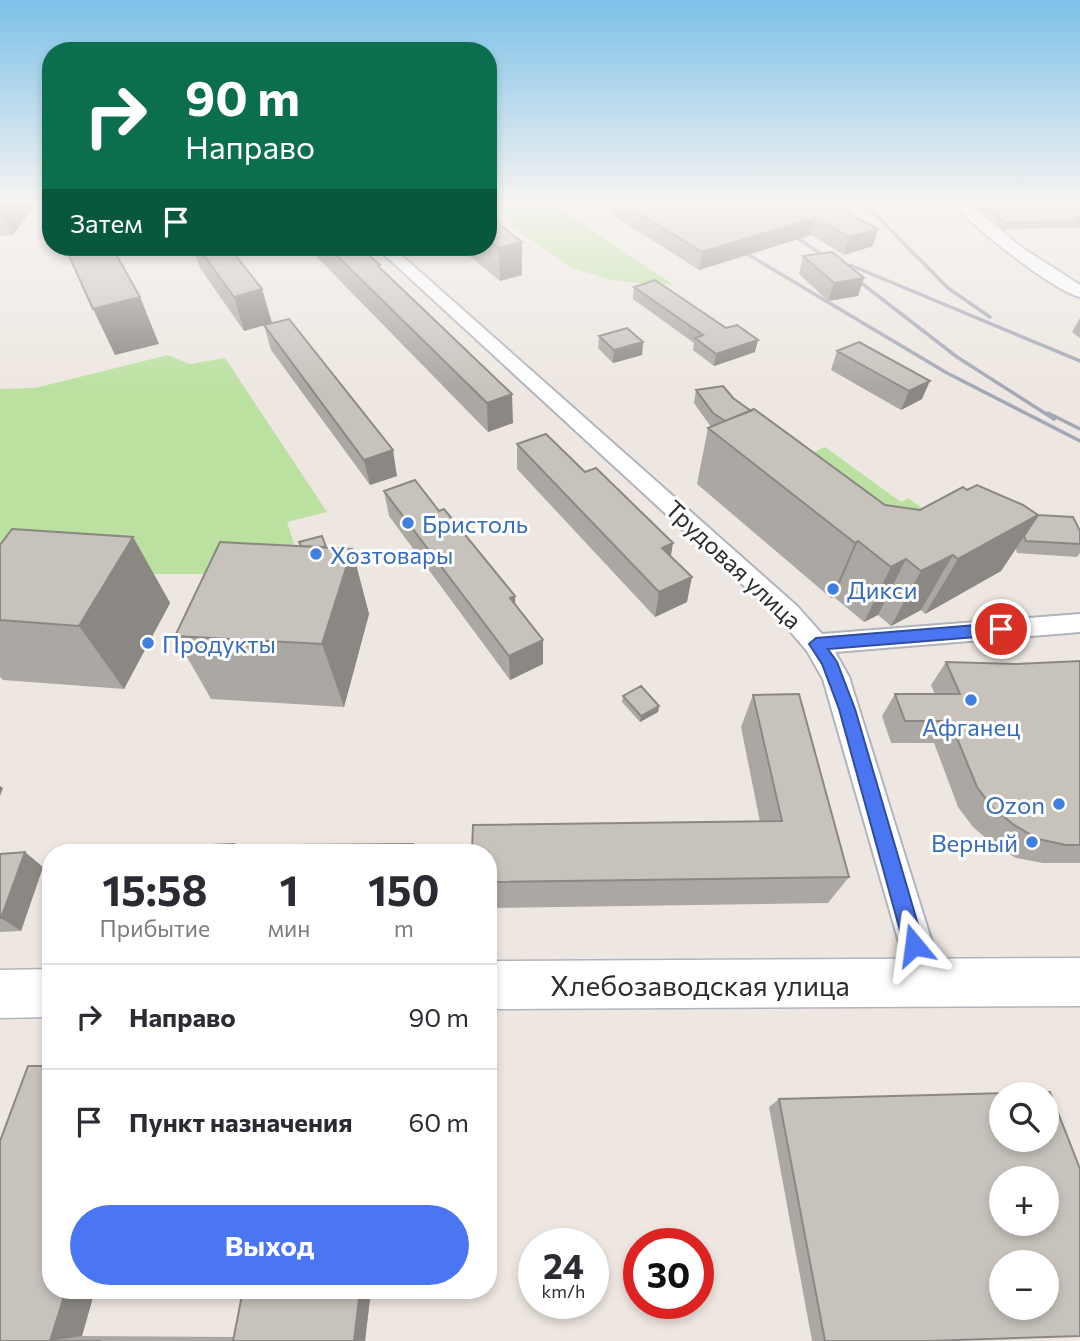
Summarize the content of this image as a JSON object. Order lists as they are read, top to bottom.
{
  "streets": {
    "main road": ["Хлебозаводская улица"],
    "street": ["Трудовая улица"]
  },
  "crossings": [
    ["Трудовая улица", "Хлебозаводская улица"]
  ],
  "places": [
    "Бристоль",
    "Хозтовары",
    "Дикси",
    "Продукты",
    "Афганец",
    "Ozon",
    "Верный"
  ],
  "page": {
    "turn": ["90 m", "Направо"],
    "then": "Затем",
    "eta": [
      "15:58",
      "Прибытие",
      "1",
      "мин",
      "150",
      "m"
    ],
    "list": [
      {
        "name": "Направо",
        "value": "90 m"
      },
      {
        "name": "Пункт назначения",
        "value": "60 m"
      }
    ],
    "map_buttons": ["+", "−"],
    "buttons": "Выход",
    "speed": "24 km/h",
    "limit": "30"
  }
}
